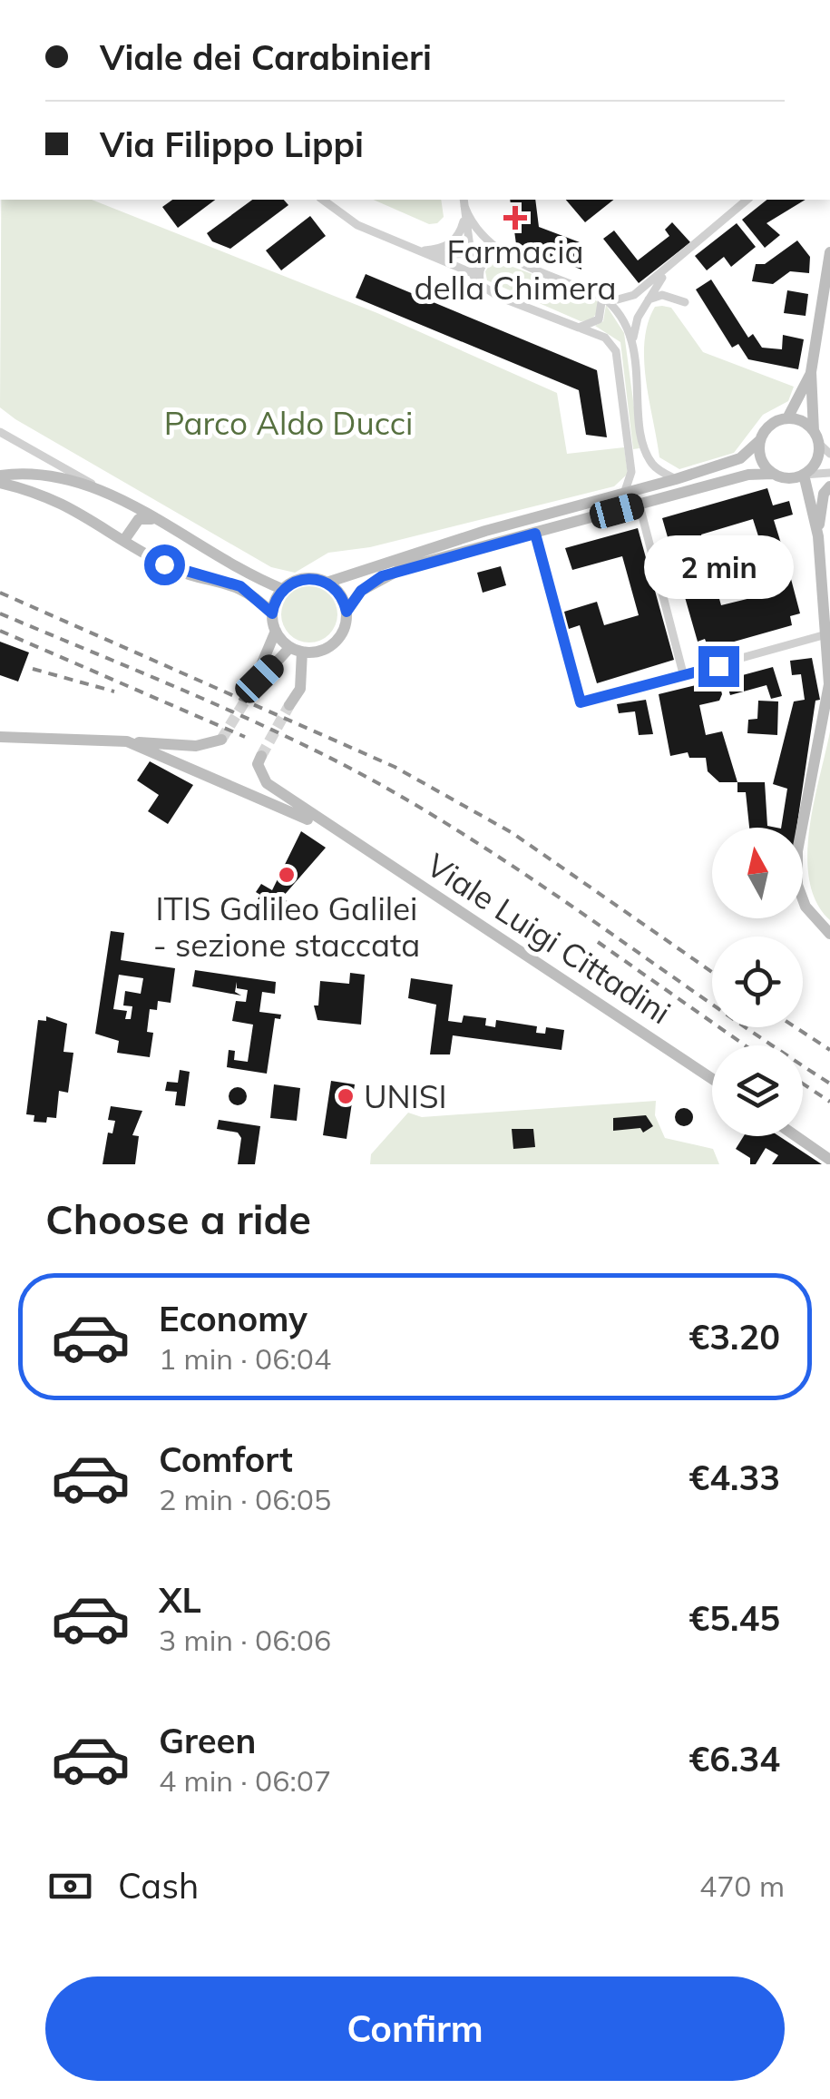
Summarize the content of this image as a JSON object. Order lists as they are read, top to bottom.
{
  "streets": {
    "main road": ["Viale Luigi Cittadini"]
  },
  "parks": ["Parco Aldo Ducci"],
  "places": {
    "health": ["Farmacia della Chimera"],
    "other": ["ITIS Galileo Galilei - sezione staccata", "UNISI"]
  },
  "north": "top",
  "page": {
    "banner": ["Viale dei Carabinieri", "Via Filippo Lippi"],
    "bubble": "2 min",
    "heading": "Choose a ride",
    "list": [
      {
        "name": "Economy",
        "note": "1 min · 06:04",
        "value": "€3.20"
      },
      {
        "name": "Comfort",
        "note": "2 min · 06:05",
        "value": "€4.33"
      },
      {
        "name": "XL",
        "note": "3 min · 06:06",
        "value": "€5.45"
      },
      {
        "name": "Green",
        "note": "4 min · 06:07",
        "value": "€6.34"
      }
    ],
    "pay": ["Cash", "470 m"],
    "buttons": "Confirm"
  }
}
